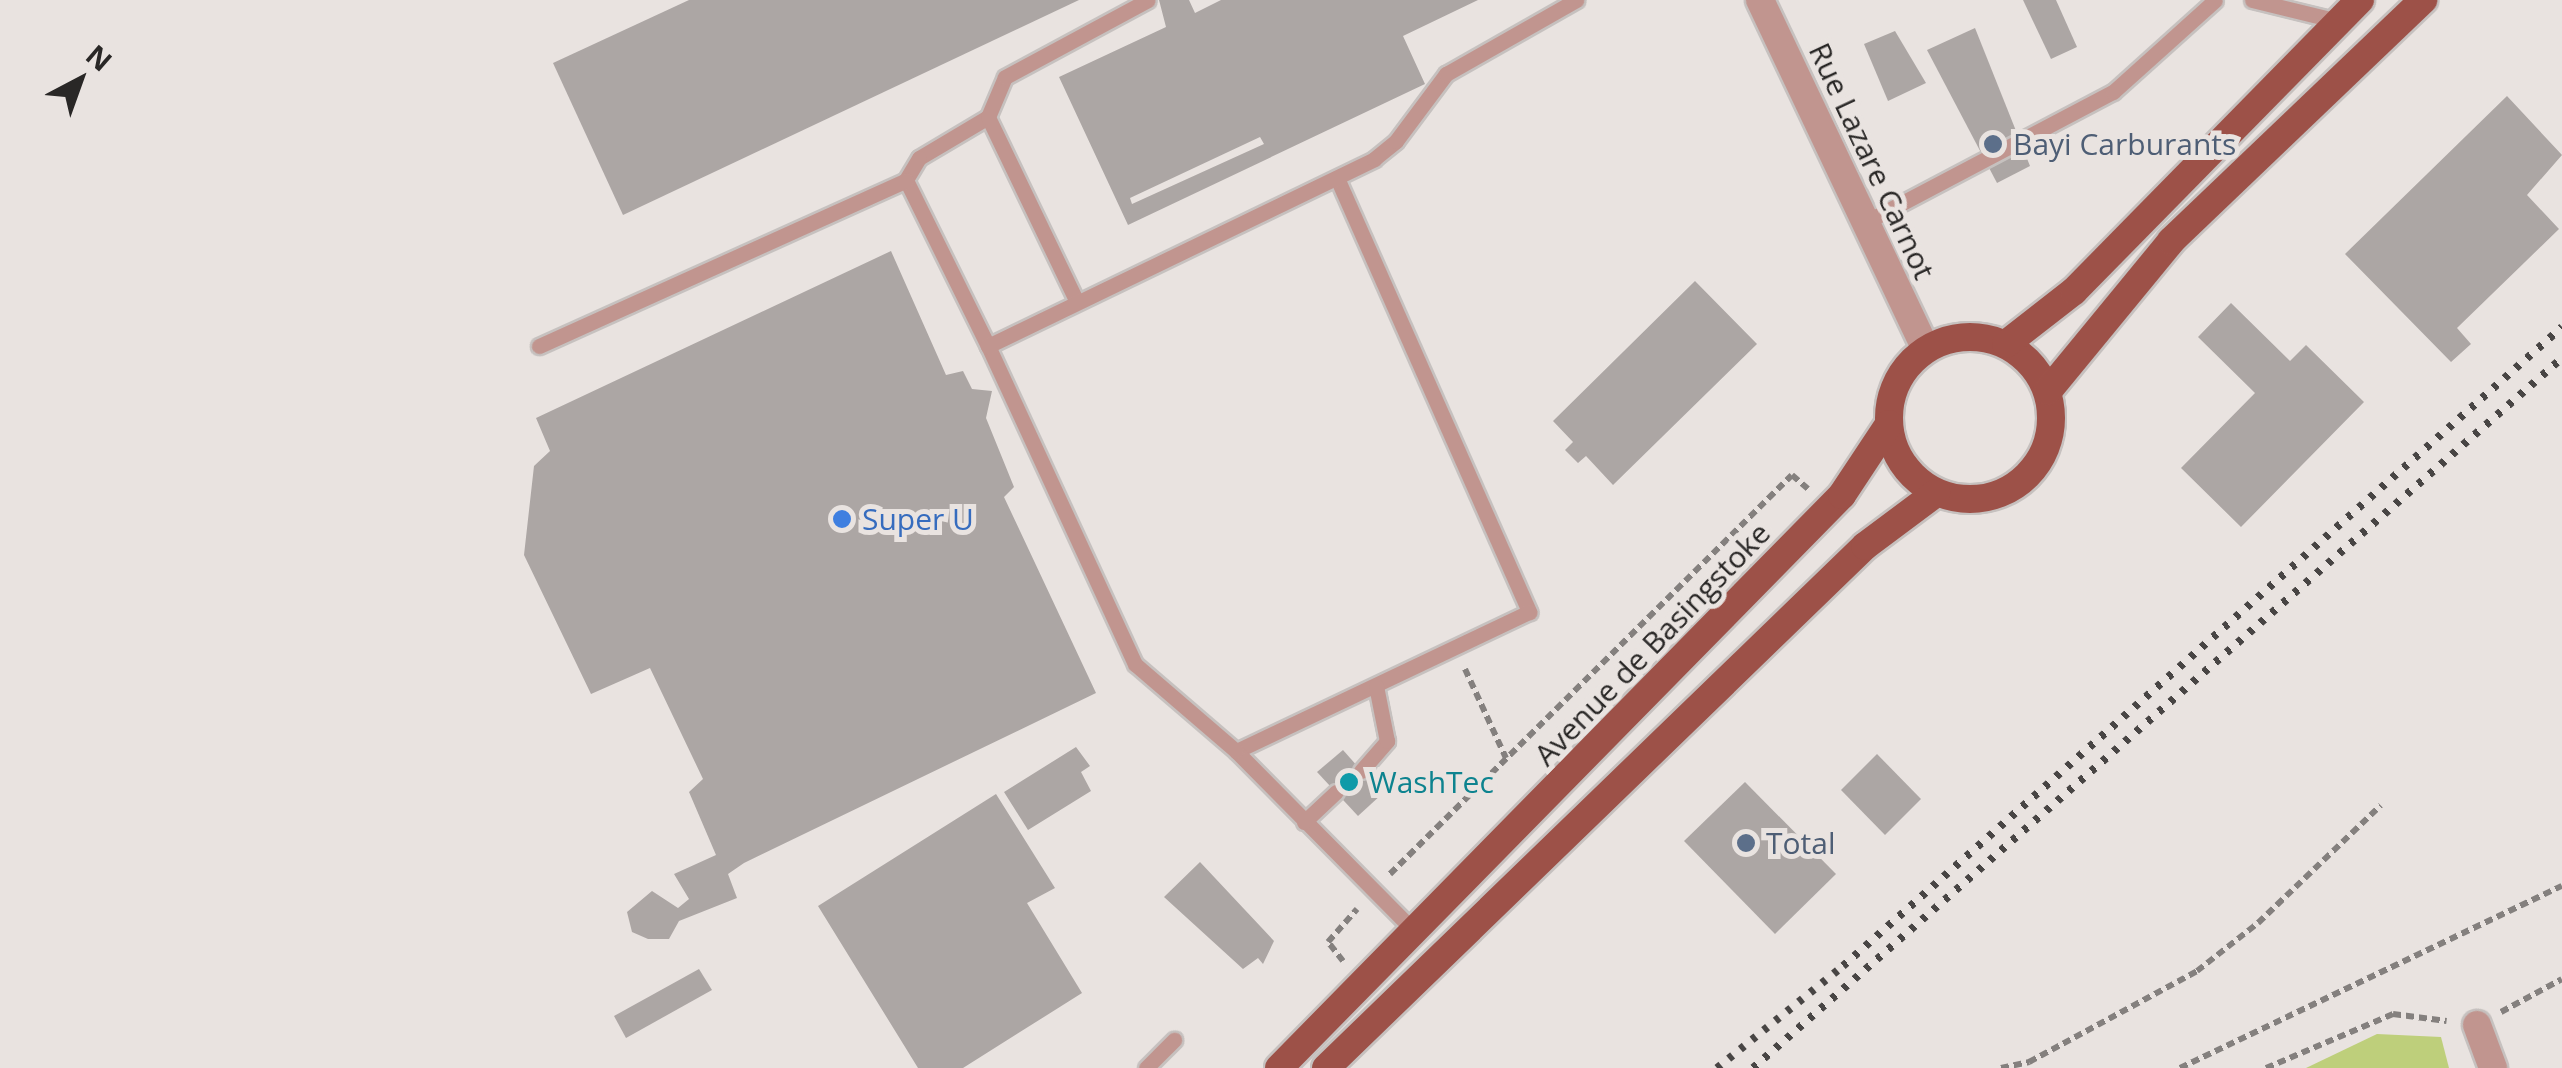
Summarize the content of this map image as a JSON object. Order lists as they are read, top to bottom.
{
  "streets": {
    "main road": ["Avenue de Basingstoke"],
    "street": ["Rue Lazare Carnot"]
  },
  "crossings": [
    ["Rue Lazare Carnot", "Avenue de Basingstoke"]
  ],
  "places": [
    "Bayi Carburants",
    "Super U",
    "WashTec",
    "Total"
  ],
  "north": "top right"
}
